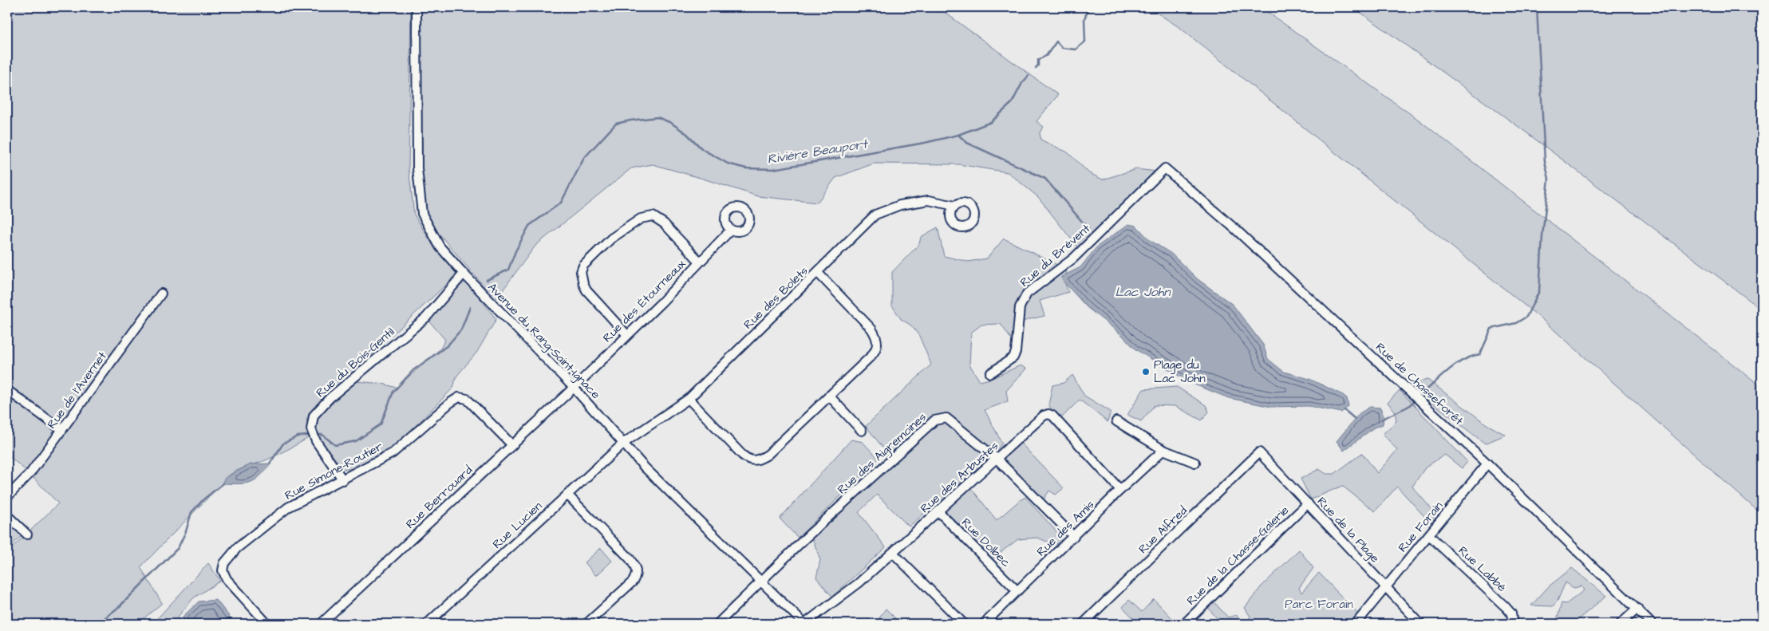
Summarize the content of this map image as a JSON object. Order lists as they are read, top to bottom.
{
  "streets": {
    "street": [
      "Rue du Brévent",
      "Rue des Bolets",
      "Rue des Étourneaux",
      "Avenue du Rang-Saint-Ignace",
      "Rue du Bois-Gentil",
      "Rue de Chasseforêt",
      "Rue de l'Avernet",
      "Rue des Aigremoines",
      "Rue Simone-Routier",
      "Rue des Arbustes",
      "Rue Berrouard",
      "Rue Lucien",
      "Rue Forain",
      "Rue des Amis",
      "Rue Alfred",
      "Rue de la Plage",
      "Rue Dolbec",
      "Rue de la Chasse-Galerie",
      "Rue Labbé"
    ]
  },
  "crossings": [
    ["Rue du Brévent", "Rue de Chasseforêt"],
    ["Rue des Bolets", "Avenue du Rang-Saint-Ignace"],
    ["Rue des Bolets", "Rue Lucien"],
    ["Rue des Étourneaux", "Avenue du Rang-Saint-Ignace"],
    ["Rue des Étourneaux", "Rue Berrouard"],
    ["Avenue du Rang-Saint-Ignace", "Rue du Bois-Gentil"],
    ["Avenue du Rang-Saint-Ignace", "Rue des Aigremoines"],
    ["Avenue du Rang-Saint-Ignace", "Rue des Arbustes"],
    ["Avenue du Rang-Saint-Ignace", "Rue Berrouard"],
    ["Avenue du Rang-Saint-Ignace", "Rue Lucien"],
    ["Rue du Bois-Gentil", "Rue Simone-Routier"],
    ["Rue de Chasseforêt", "Rue Forain"],
    ["Rue des Aigremoines", "Rue des Arbustes"],
    ["Rue des Aigremoines", "Rue des Amis"],
    ["Rue Simone-Routier", "Rue Berrouard"],
    ["Rue des Arbustes", "Rue des Amis"],
    ["Rue des Arbustes", "Rue Dolbec"],
    ["Rue Forain", "Rue de la Plage"],
    ["Rue Forain", "Rue Labbé"],
    ["Rue des Amis", "Rue Dolbec"],
    ["Rue Alfred", "Rue de la Plage"],
    ["Rue de la Plage", "Rue de la Chasse-Galerie"]
  ],
  "water": ["Rivière Beauport", "Lac John"],
  "parks": ["Parc Forain"],
  "places": ["Plage du Lac John"]
}
